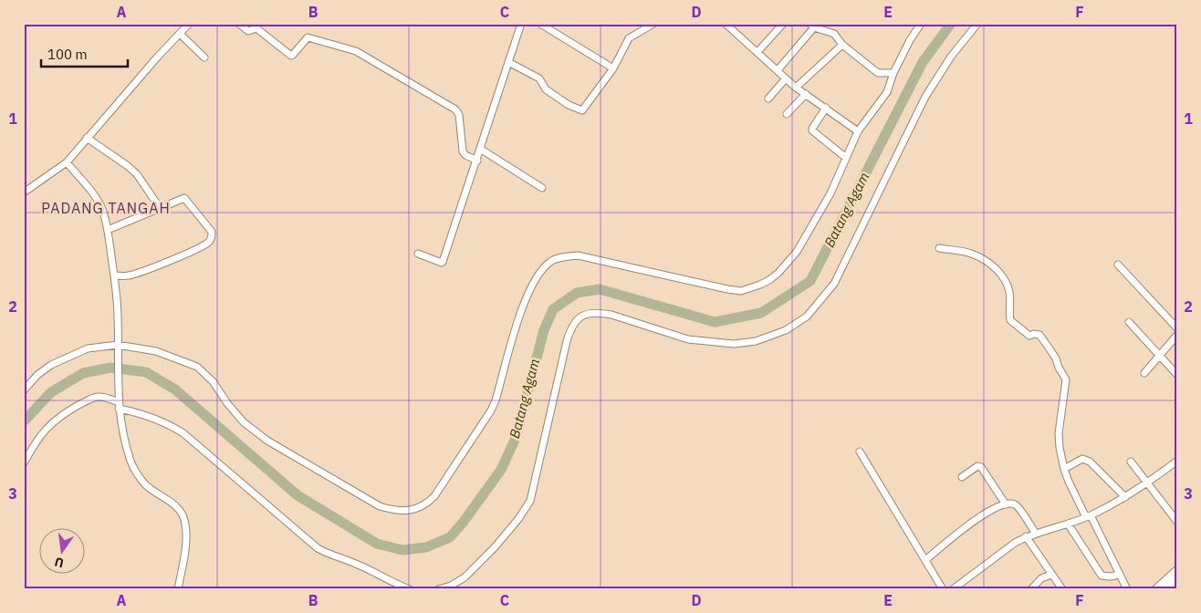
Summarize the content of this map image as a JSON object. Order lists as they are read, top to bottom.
{
  "districts": ["PADANG TANGAH"],
  "water": ["Batang Agam"],
  "scale_bar": "100 m",
  "north": "bottom",
  "grid": {
    "columns": [
      "A",
      "B",
      "C",
      "D",
      "E",
      "F"
    ],
    "rows": ["1", "2", "3"]
  }
}
